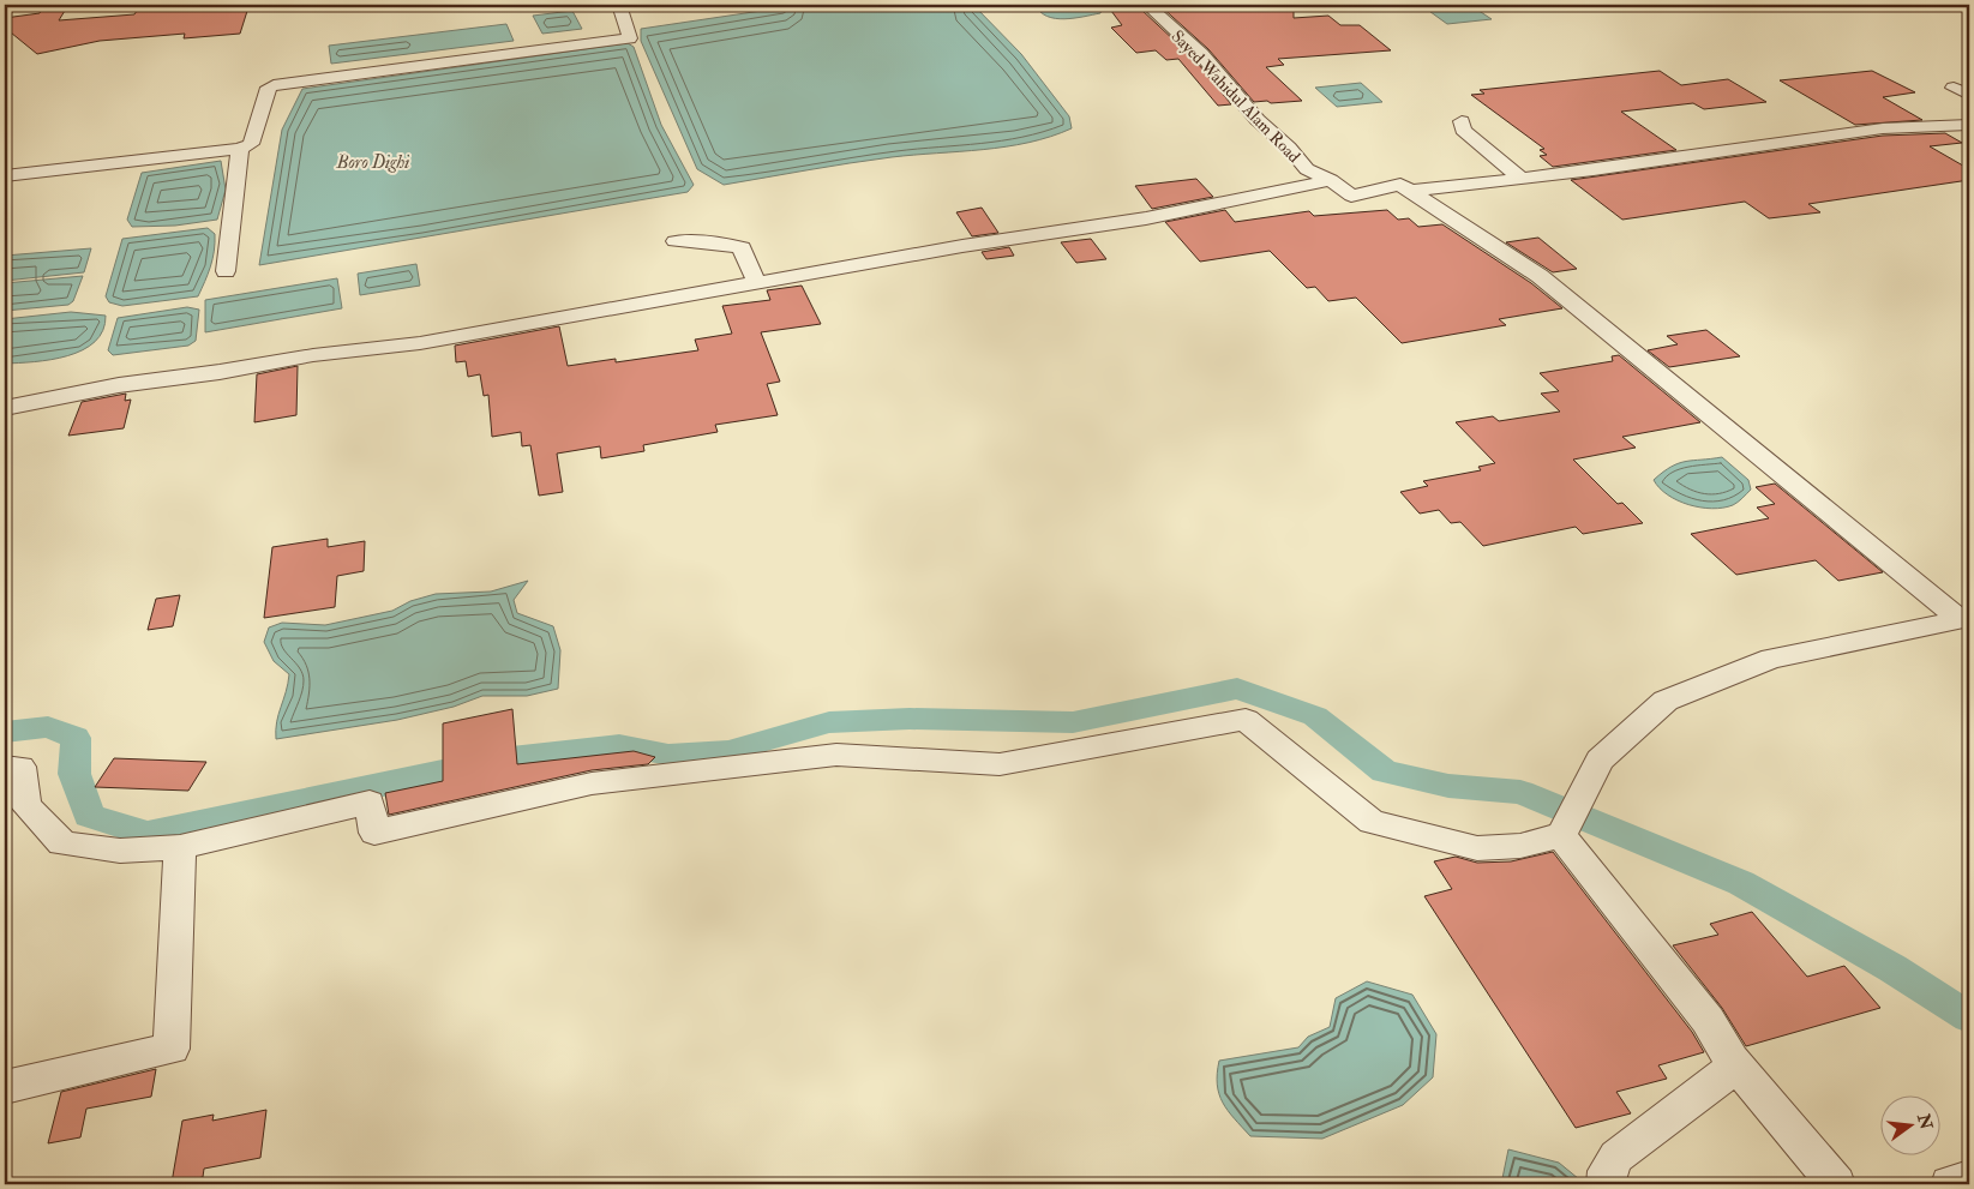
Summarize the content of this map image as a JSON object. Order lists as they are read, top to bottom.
{
  "streets": {
    "street": ["Sayed Wahidul Alam Road"]
  },
  "water": ["Boro Dighi"],
  "north": "right"
}
